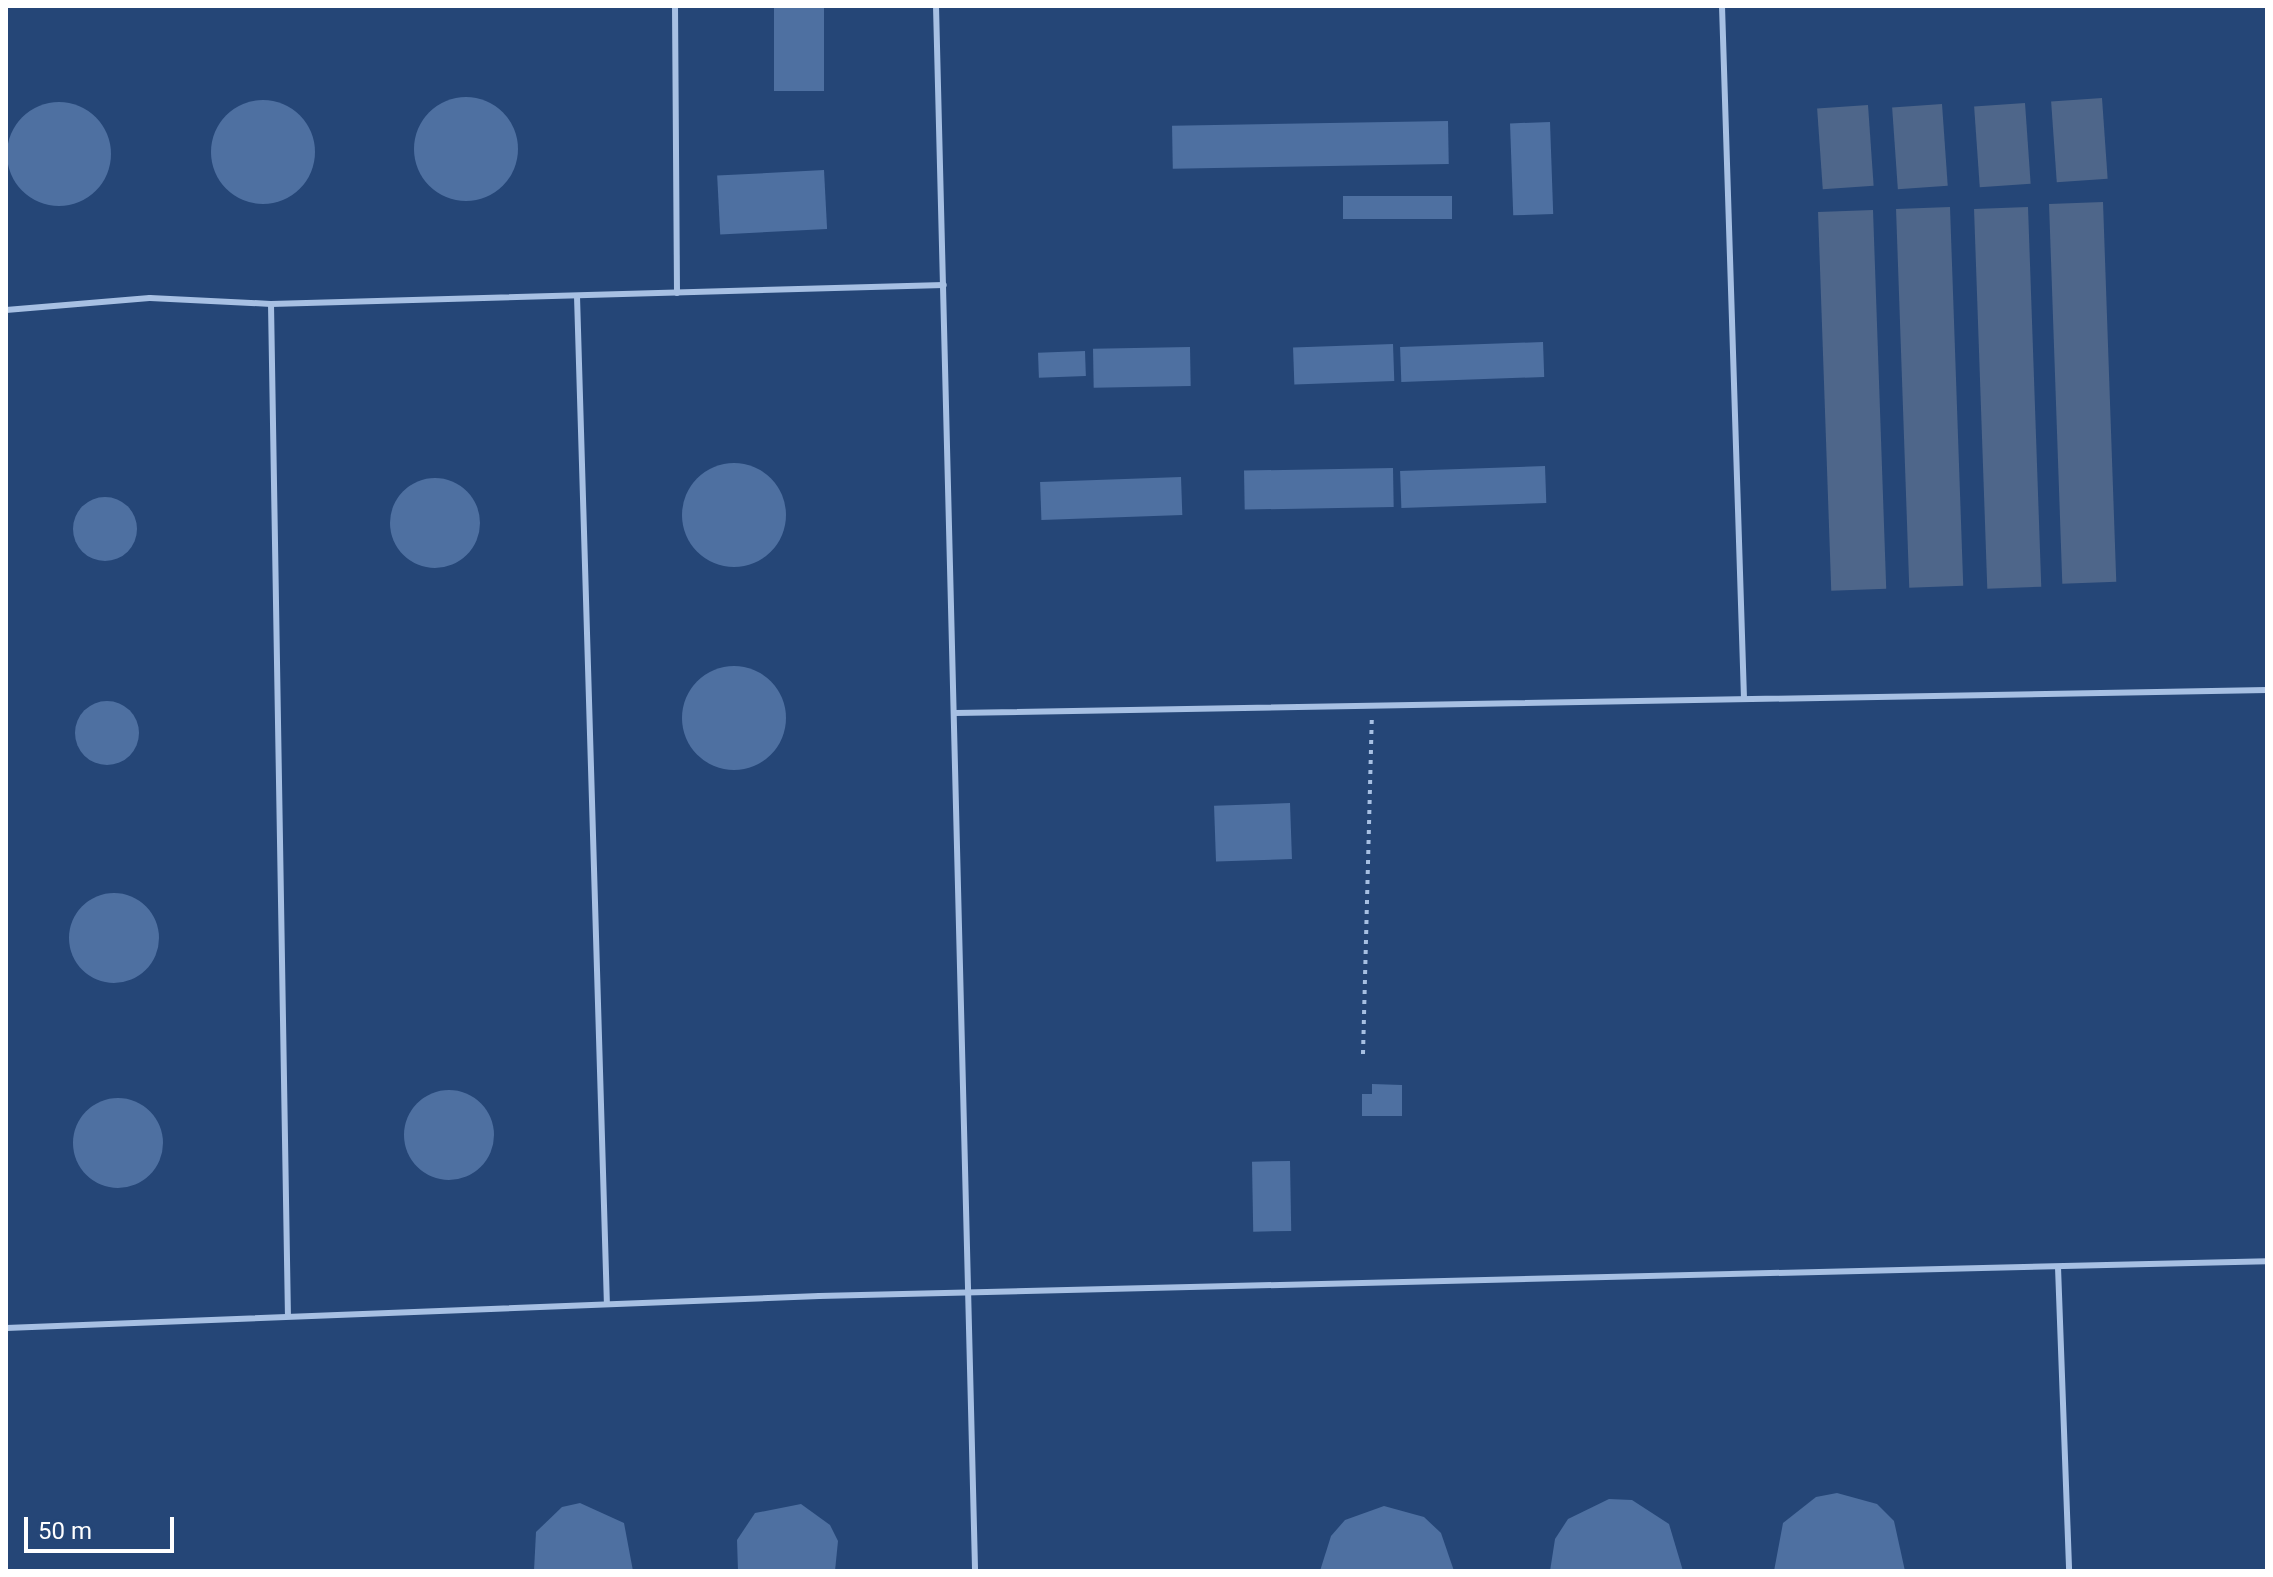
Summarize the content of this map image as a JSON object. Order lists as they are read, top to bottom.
{
  "scale_bar": "50 m"
}
